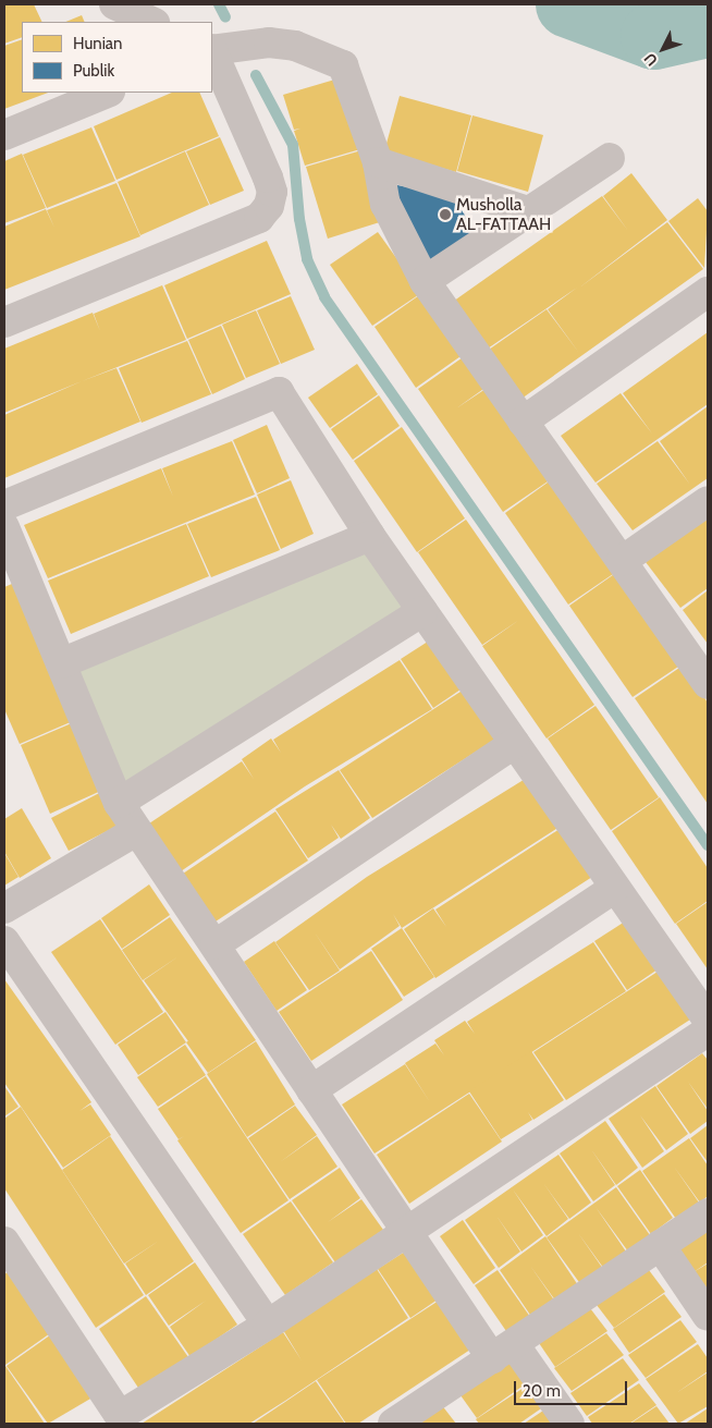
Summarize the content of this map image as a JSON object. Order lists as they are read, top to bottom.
{
  "places": ["Musholla AL-FATTAAH"],
  "legend": ["Hunian", "Publik"],
  "scale_bar": "20 m",
  "north": "bottom left"
}
